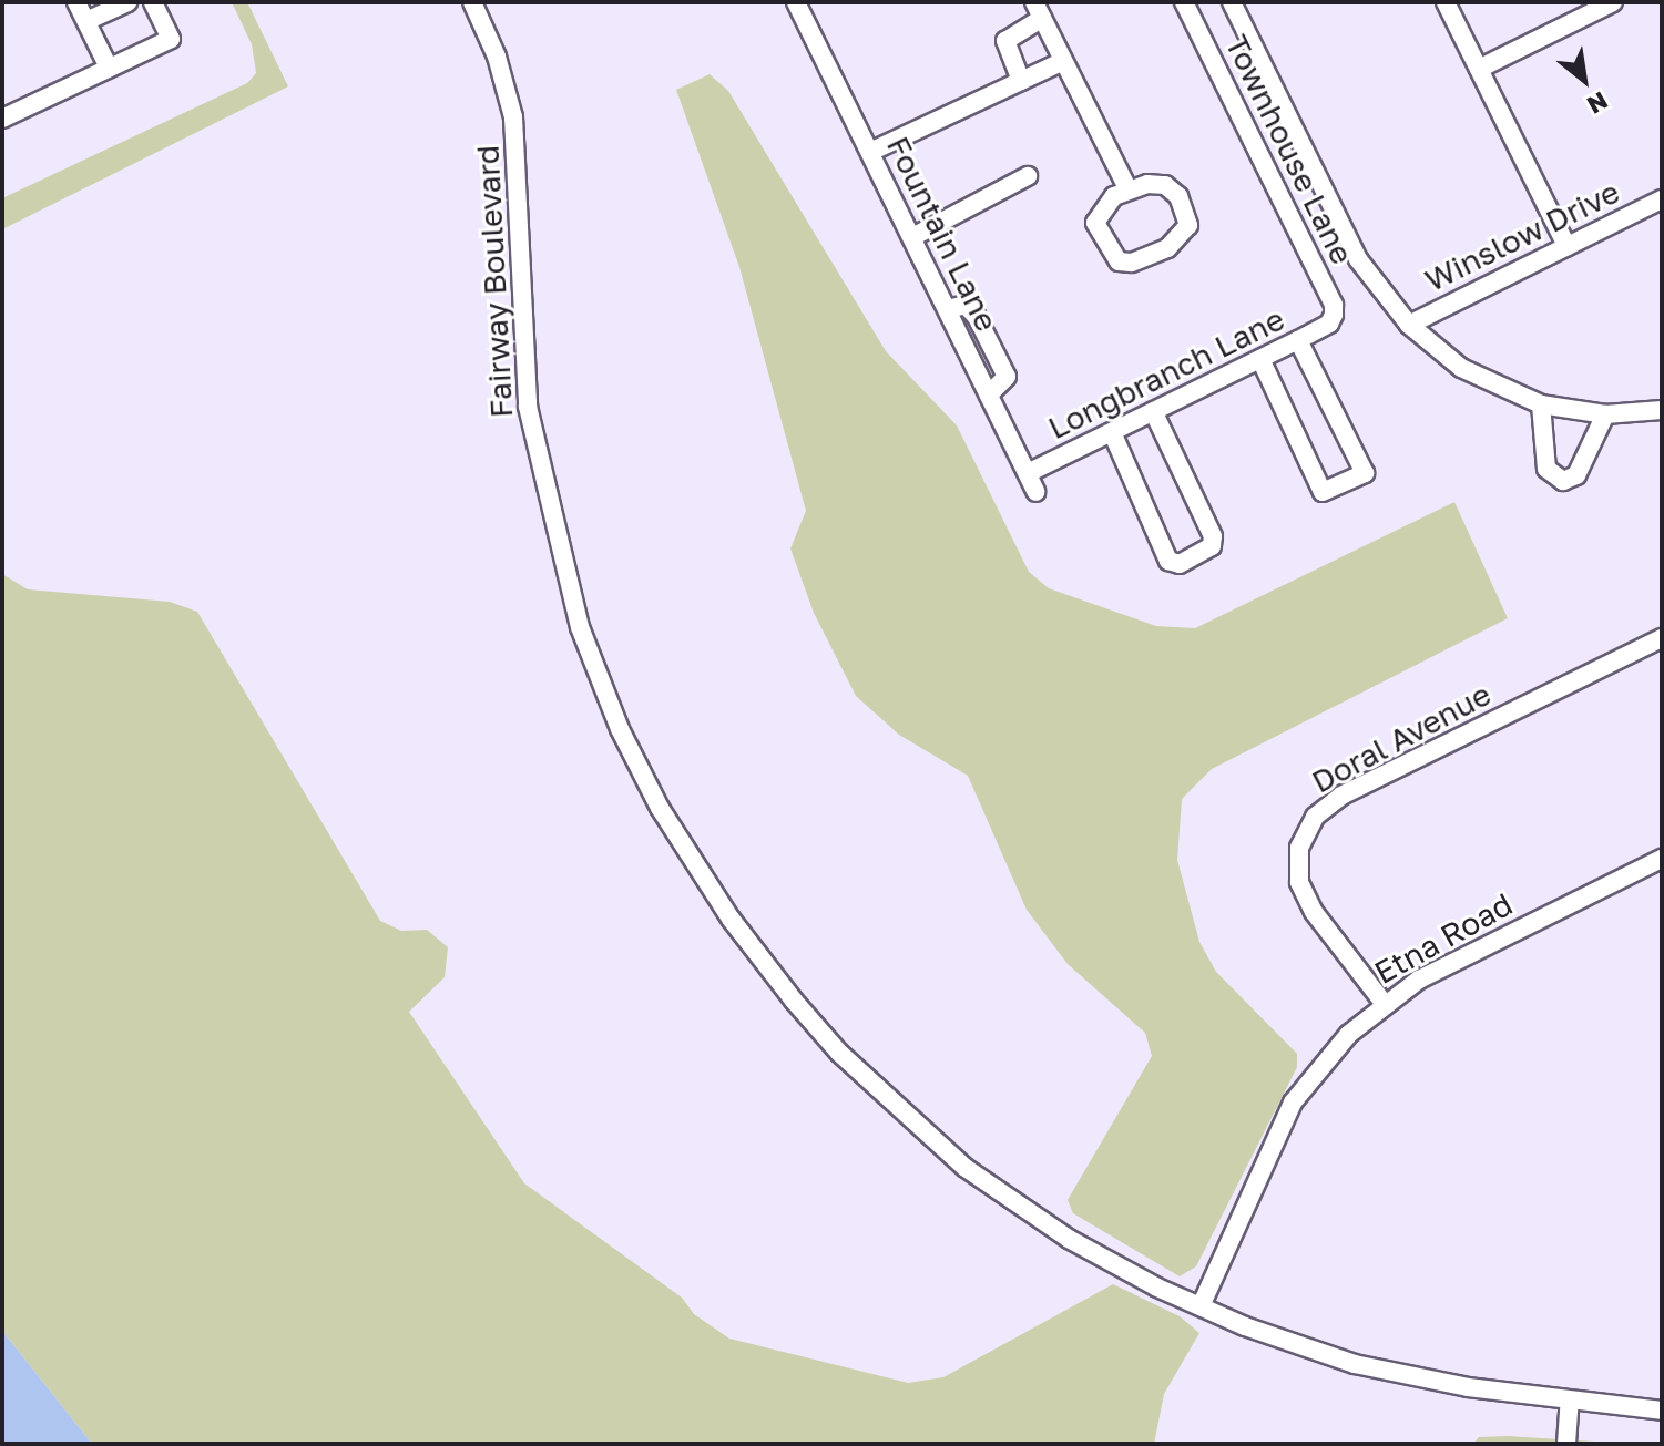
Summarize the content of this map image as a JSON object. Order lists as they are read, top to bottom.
{
  "streets": {
    "street": [
      "Townhouse Lane",
      "Fountain Lane",
      "Winslow Drive",
      "Fairway Boulevard",
      "Longbranch Lane",
      "Doral Avenue",
      "Etna Road"
    ]
  },
  "crossings": [
    ["Townhouse Lane", "Longbranch Lane"],
    ["Fountain Lane", "Longbranch Lane"],
    ["Fairway Boulevard", "Etna Road"],
    ["Doral Avenue", "Etna Road"]
  ],
  "north": "bottom right"
}
